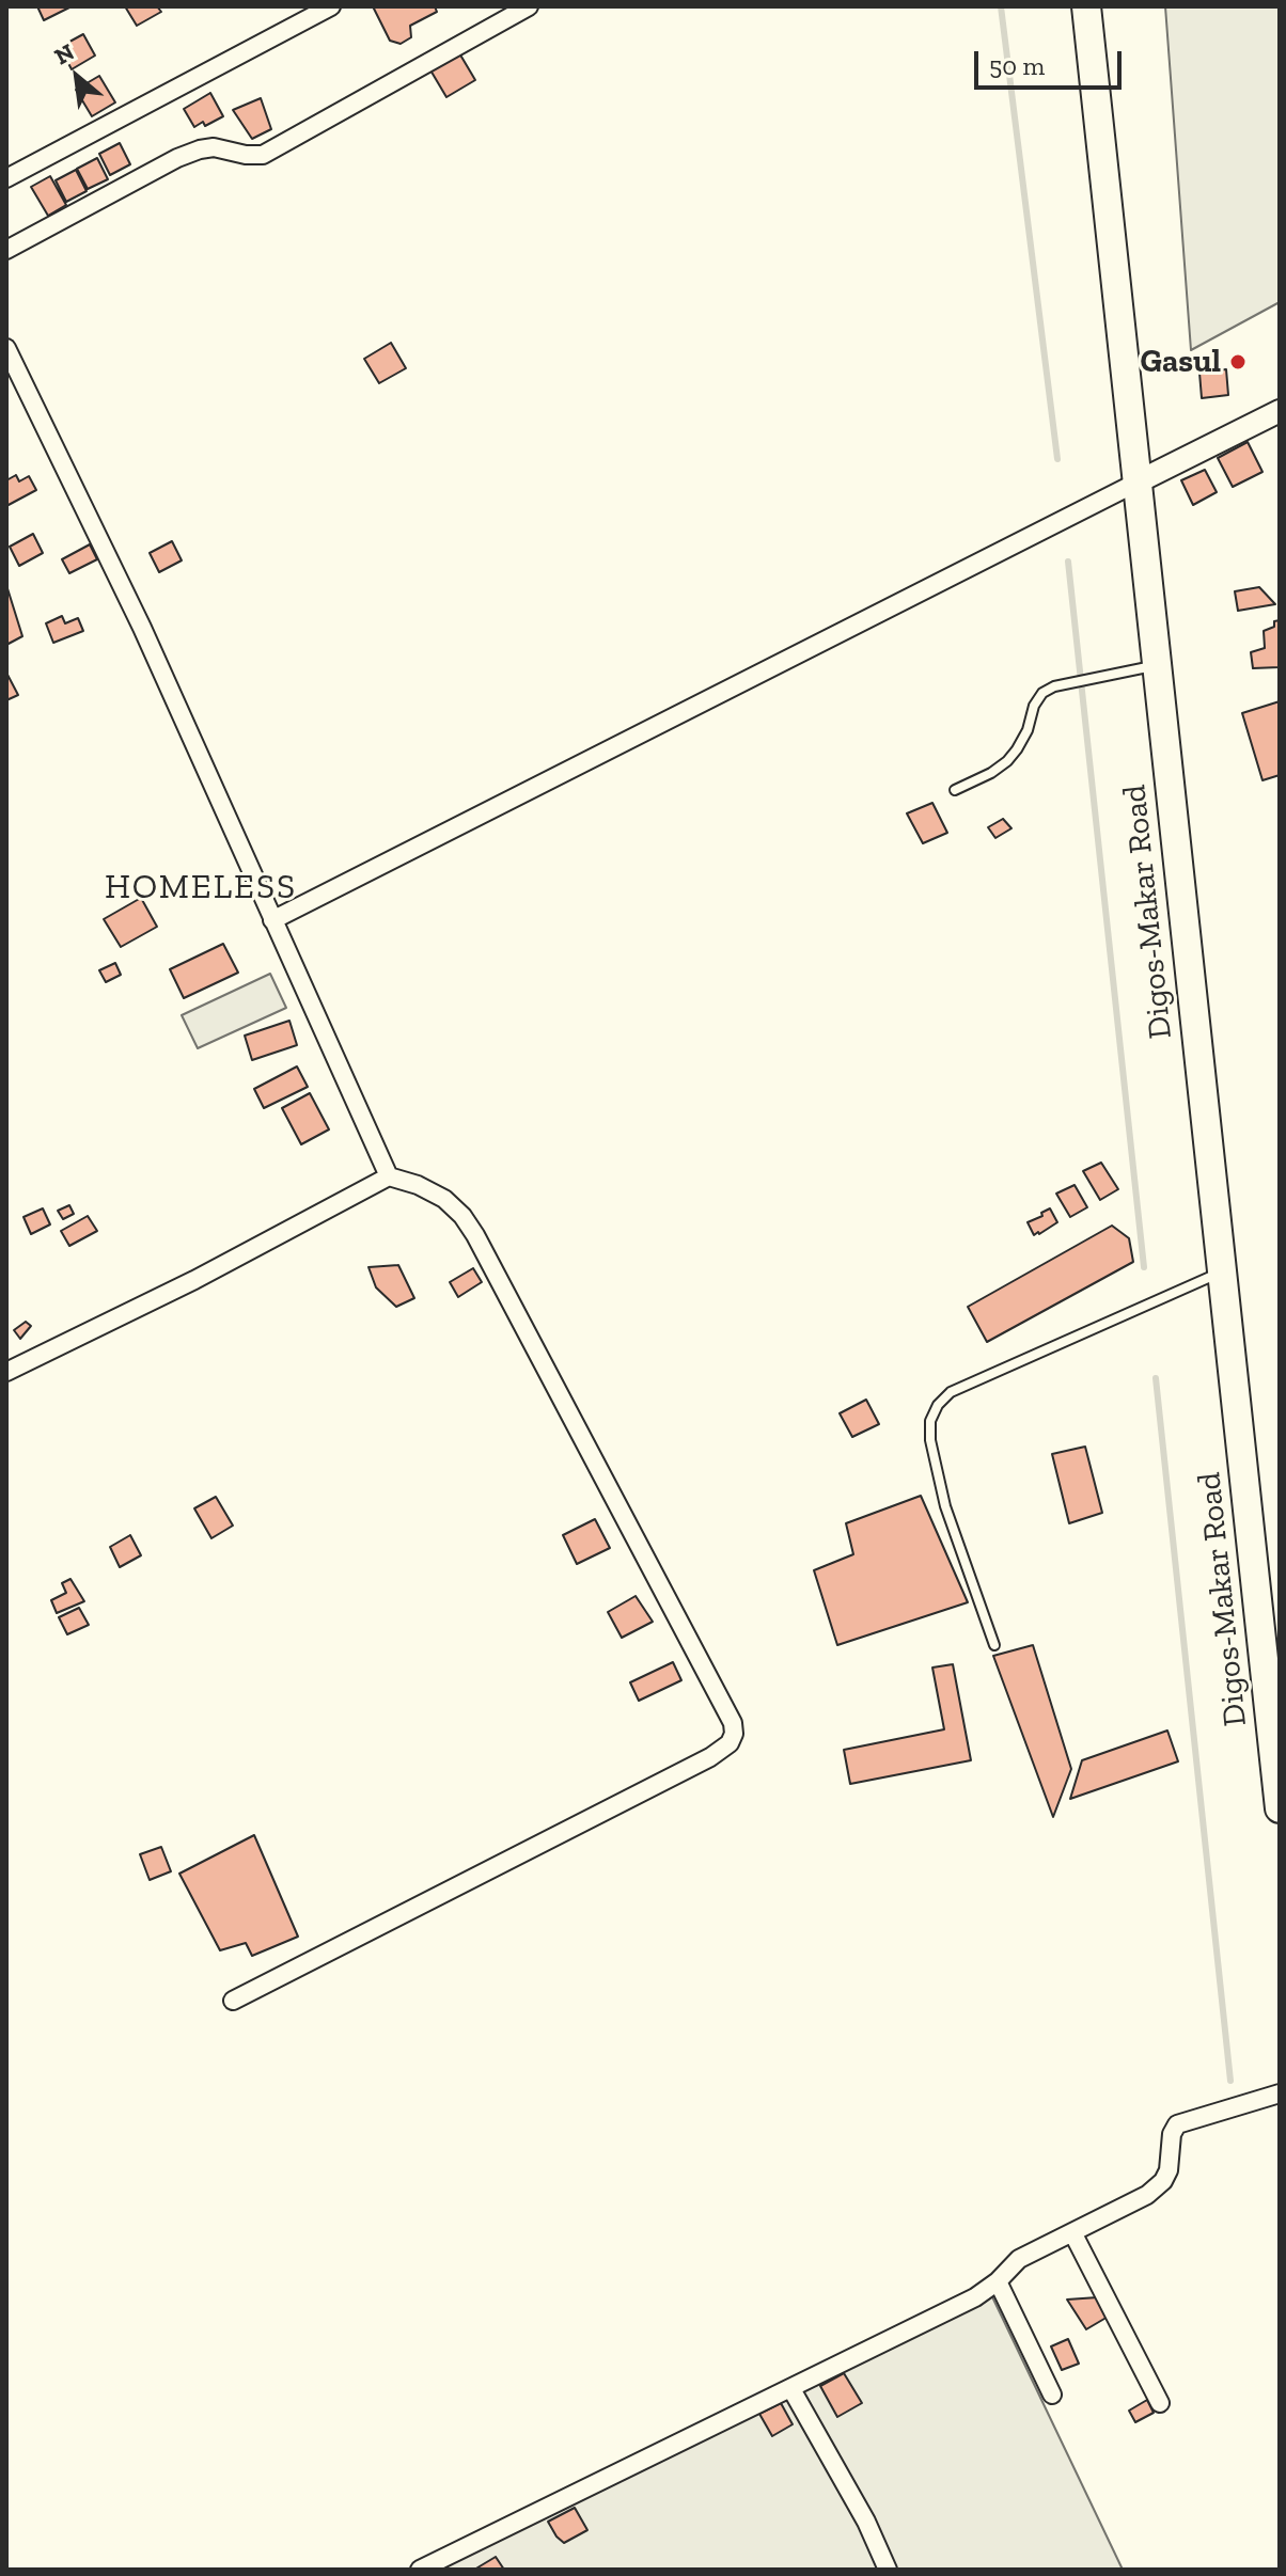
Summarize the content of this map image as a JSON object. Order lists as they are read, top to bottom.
{
  "streets": {
    "main road": ["Digos-Makar Road"]
  },
  "districts": ["HOMELESS"],
  "places": ["Gasul"],
  "scale_bar": "50 m",
  "north": "top left"
}
